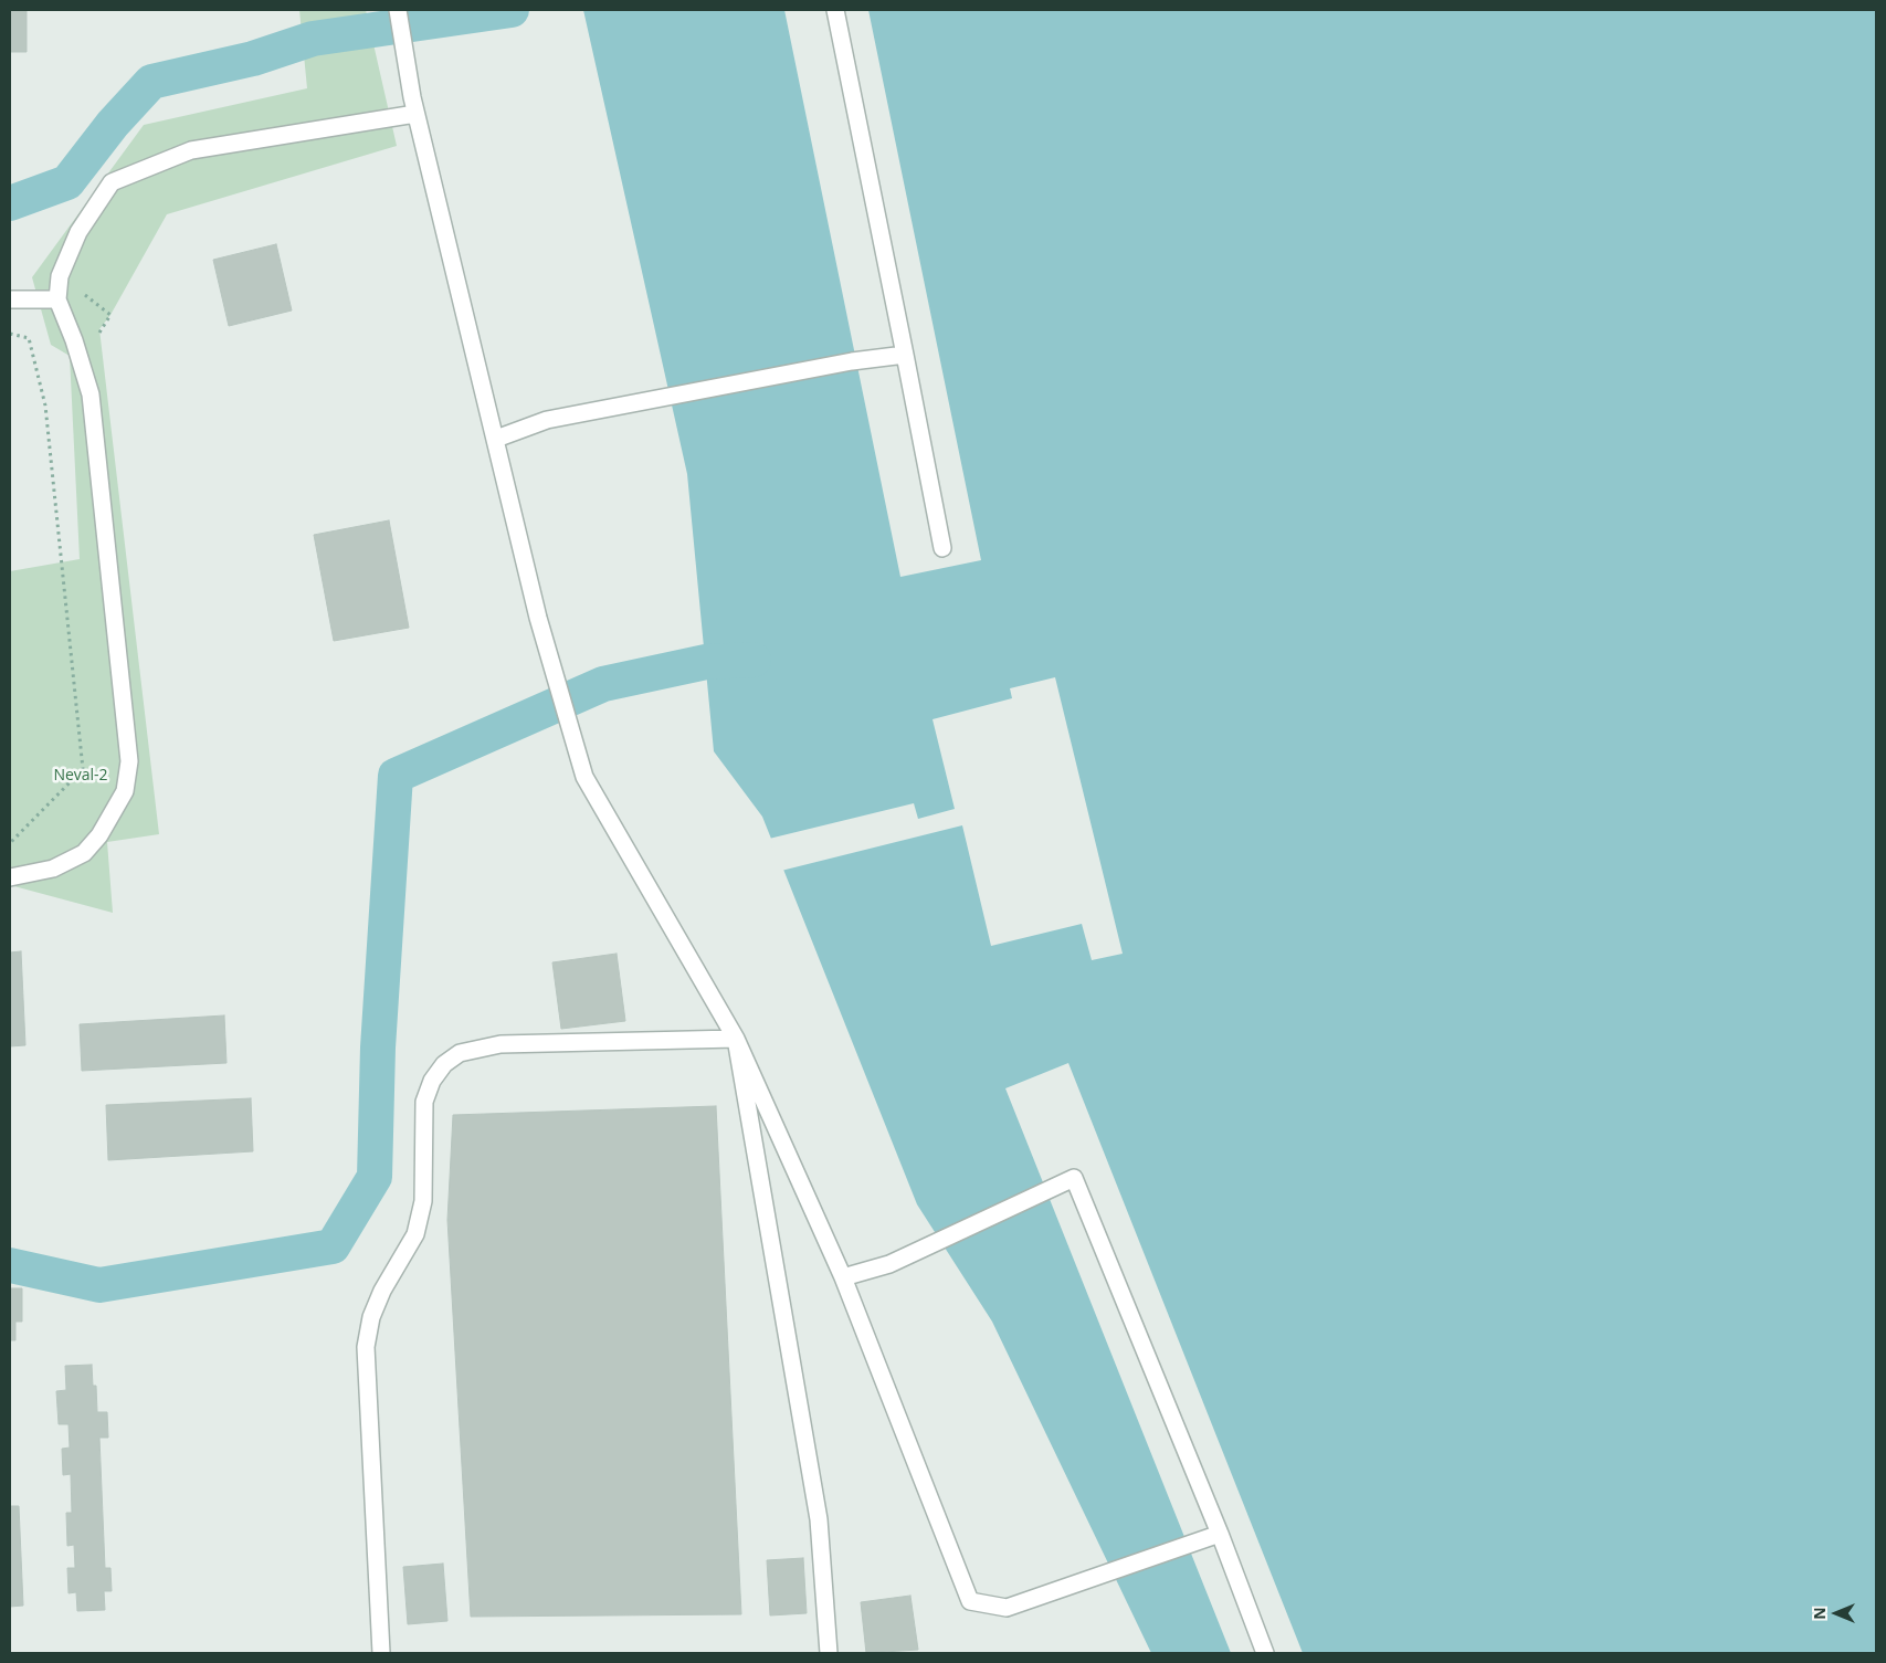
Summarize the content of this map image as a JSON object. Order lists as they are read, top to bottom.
{
  "parks": ["Neval-2"],
  "north": "left"
}
